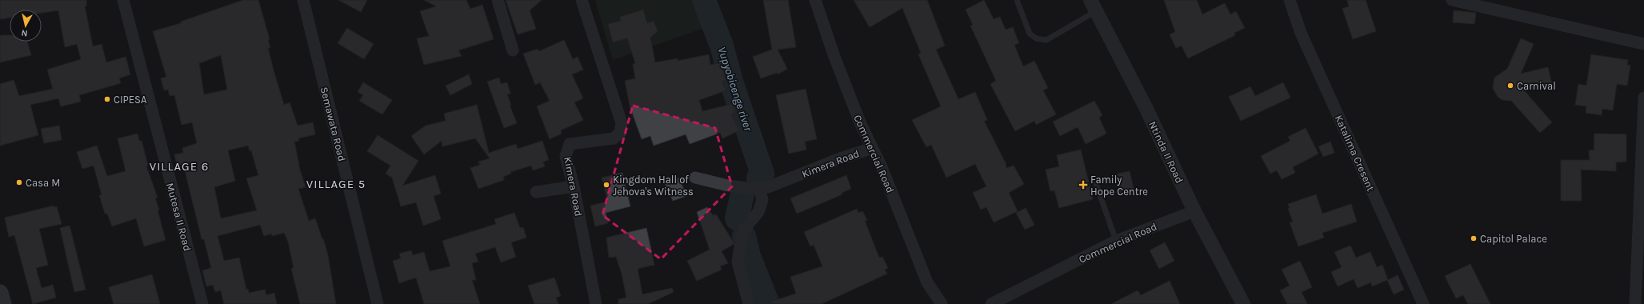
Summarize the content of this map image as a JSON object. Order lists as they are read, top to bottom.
{
  "streets": {
    "street": [
      "Semawata Road",
      "Ntinda II Road",
      "Katalima Cresent",
      "Commercial Road",
      "Kimera Road",
      "Mutesa II Road"
    ]
  },
  "crossings": [
    ["Ntinda II Road", "Commercial Road"],
    ["Commercial Road", "Kimera Road"]
  ],
  "districts": ["VILLAGE 6", "VILLAGE 5"],
  "water": ["Vupyobicenge river"],
  "places": {
    "other": [
      "Carnival",
      "CIPESA",
      "Casa M",
      "Kingdom Hall of Jehova's Witness",
      "Capitol Palace"
    ],
    "health": ["Family Hope Centre"]
  },
  "north": "bottom"
}
